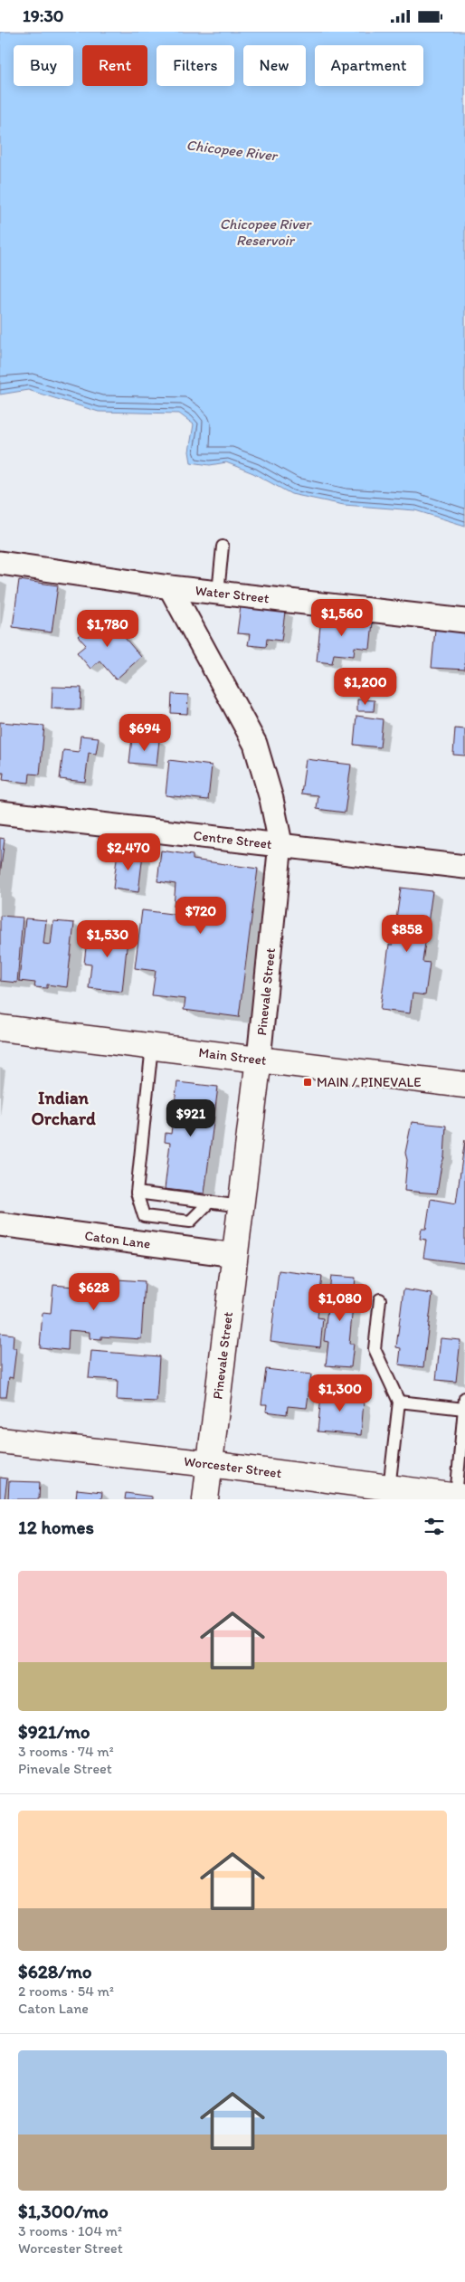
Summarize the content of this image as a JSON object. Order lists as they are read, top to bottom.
{
  "streets": {
    "street": [
      "Water Street",
      "Centre Street",
      "Pinevale Street",
      "Main Street",
      "Caton Lane",
      "Worcester Street"
    ]
  },
  "crossings": [
    ["Water Street", "Pinevale Street"],
    ["Centre Street", "Pinevale Street"],
    ["Pinevale Street", "Main Street"],
    ["Pinevale Street", "Caton Lane"],
    ["Pinevale Street", "Worcester Street"]
  ],
  "districts": ["Indian Orchard"],
  "water": ["Chicopee River", "Chicopee River Reservoir"],
  "places": {
    "transit": ["MAIN / PINEVALE"]
  },
  "page": {
    "status": "19:30",
    "chip": [
      "Buy",
      "Rent",
      "Filters",
      "New",
      "Apartment"
    ],
    "price": [
      "$1,560",
      "$1,780",
      "$1,200",
      "$694",
      "$2,470",
      "$720",
      "$858",
      "$1,530",
      "$921",
      "$628",
      "$1,080",
      "$1,300"
    ],
    "heading": "12 homes",
    "list": [
      {
        "name": "$921/mo",
        "note": "3 rooms · 74 m² · Pinevale Street"
      },
      {
        "name": "$628/mo",
        "note": "2 rooms · 54 m² · Caton Lane"
      },
      {
        "name": "$1,300/mo",
        "note": "3 rooms · 104 m² · Worcester Street"
      }
    ]
  }
}
